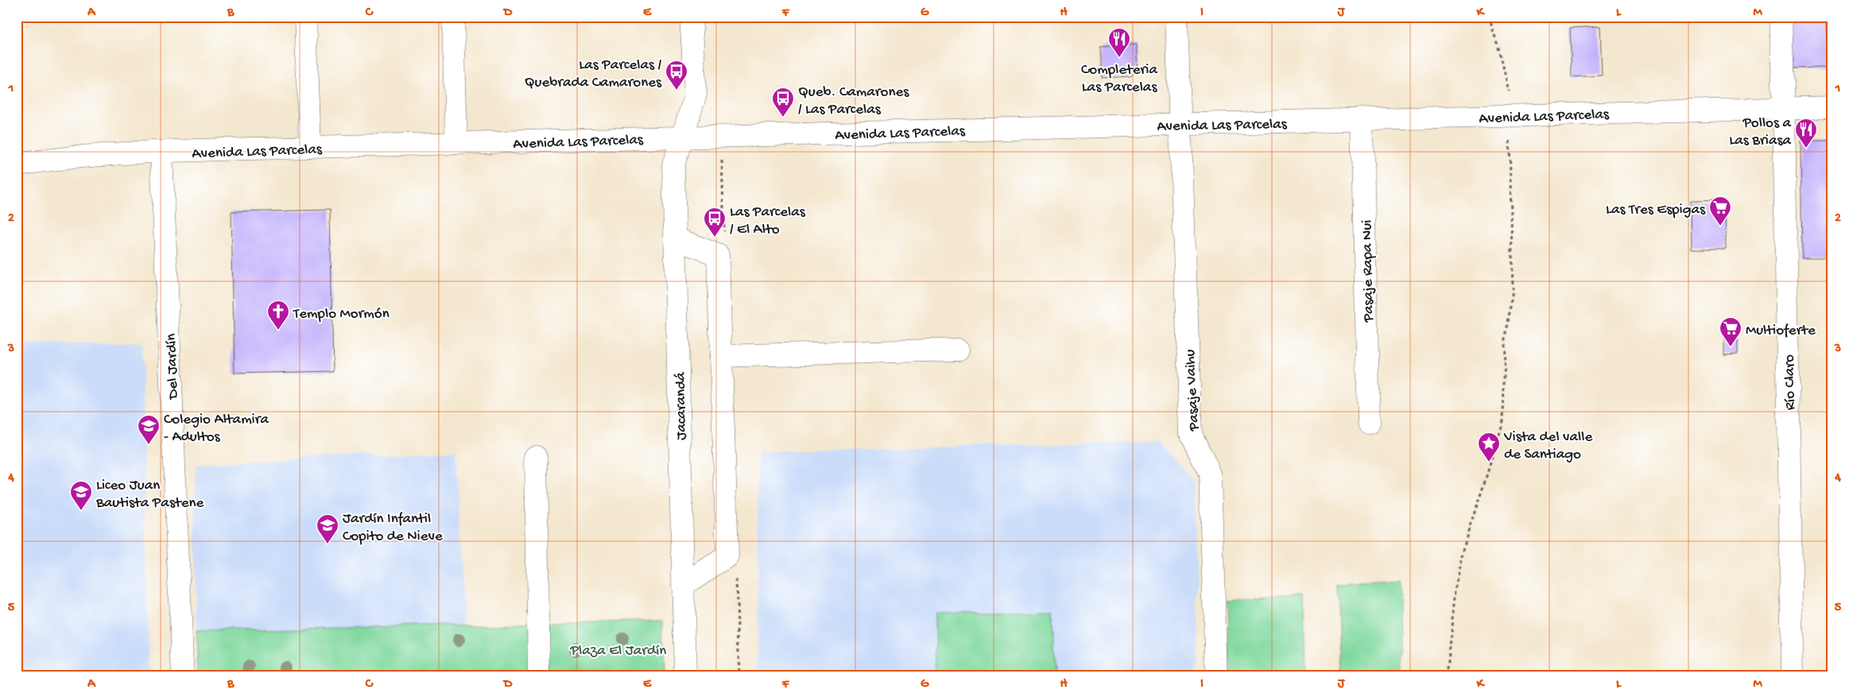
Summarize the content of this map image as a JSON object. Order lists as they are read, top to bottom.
{
  "streets": {
    "street": [
      "Avenida Las Parcelas",
      "Pasaje Rapa Nui",
      "Del Jardín",
      "Río Claro",
      "Pasaje Vaihu",
      "Jacarandá"
    ]
  },
  "crossings": [
    ["Avenida Las Parcelas", "Pasaje Rapa Nui"],
    ["Avenida Las Parcelas", "Del Jardín"],
    ["Avenida Las Parcelas", "Río Claro"],
    ["Avenida Las Parcelas", "Pasaje Vaihu"],
    ["Avenida Las Parcelas", "Jacarandá"]
  ],
  "parks": ["Plaza El Jardín"],
  "places": {
    "restaurant": ["Completeria Las Parcelas", "Pollos a Las Briasa"],
    "bus stop": ["Las Parcelas / Quebrada Camarones", "Queb. Camarones / Las Parcelas", "Las Parcelas / El Alto"],
    "supermarket": ["Las Tres Espigas", "Multioferte"],
    "church": ["Templo Mormón"],
    "school or university": ["Colegio Altamira - Adultos", "Liceo Juan Bautista Pastene", "Jardín Infantil Copito de Nieve"],
    "place": ["Vista del valle de Santiago"]
  },
  "grid": {
    "columns": [
      "A",
      "B",
      "C",
      "D",
      "E",
      "F",
      "G",
      "H",
      "I",
      "J",
      "K",
      "L",
      "M"
    ],
    "rows": [
      "1",
      "2",
      "3",
      "4",
      "5"
    ]
  }
}
